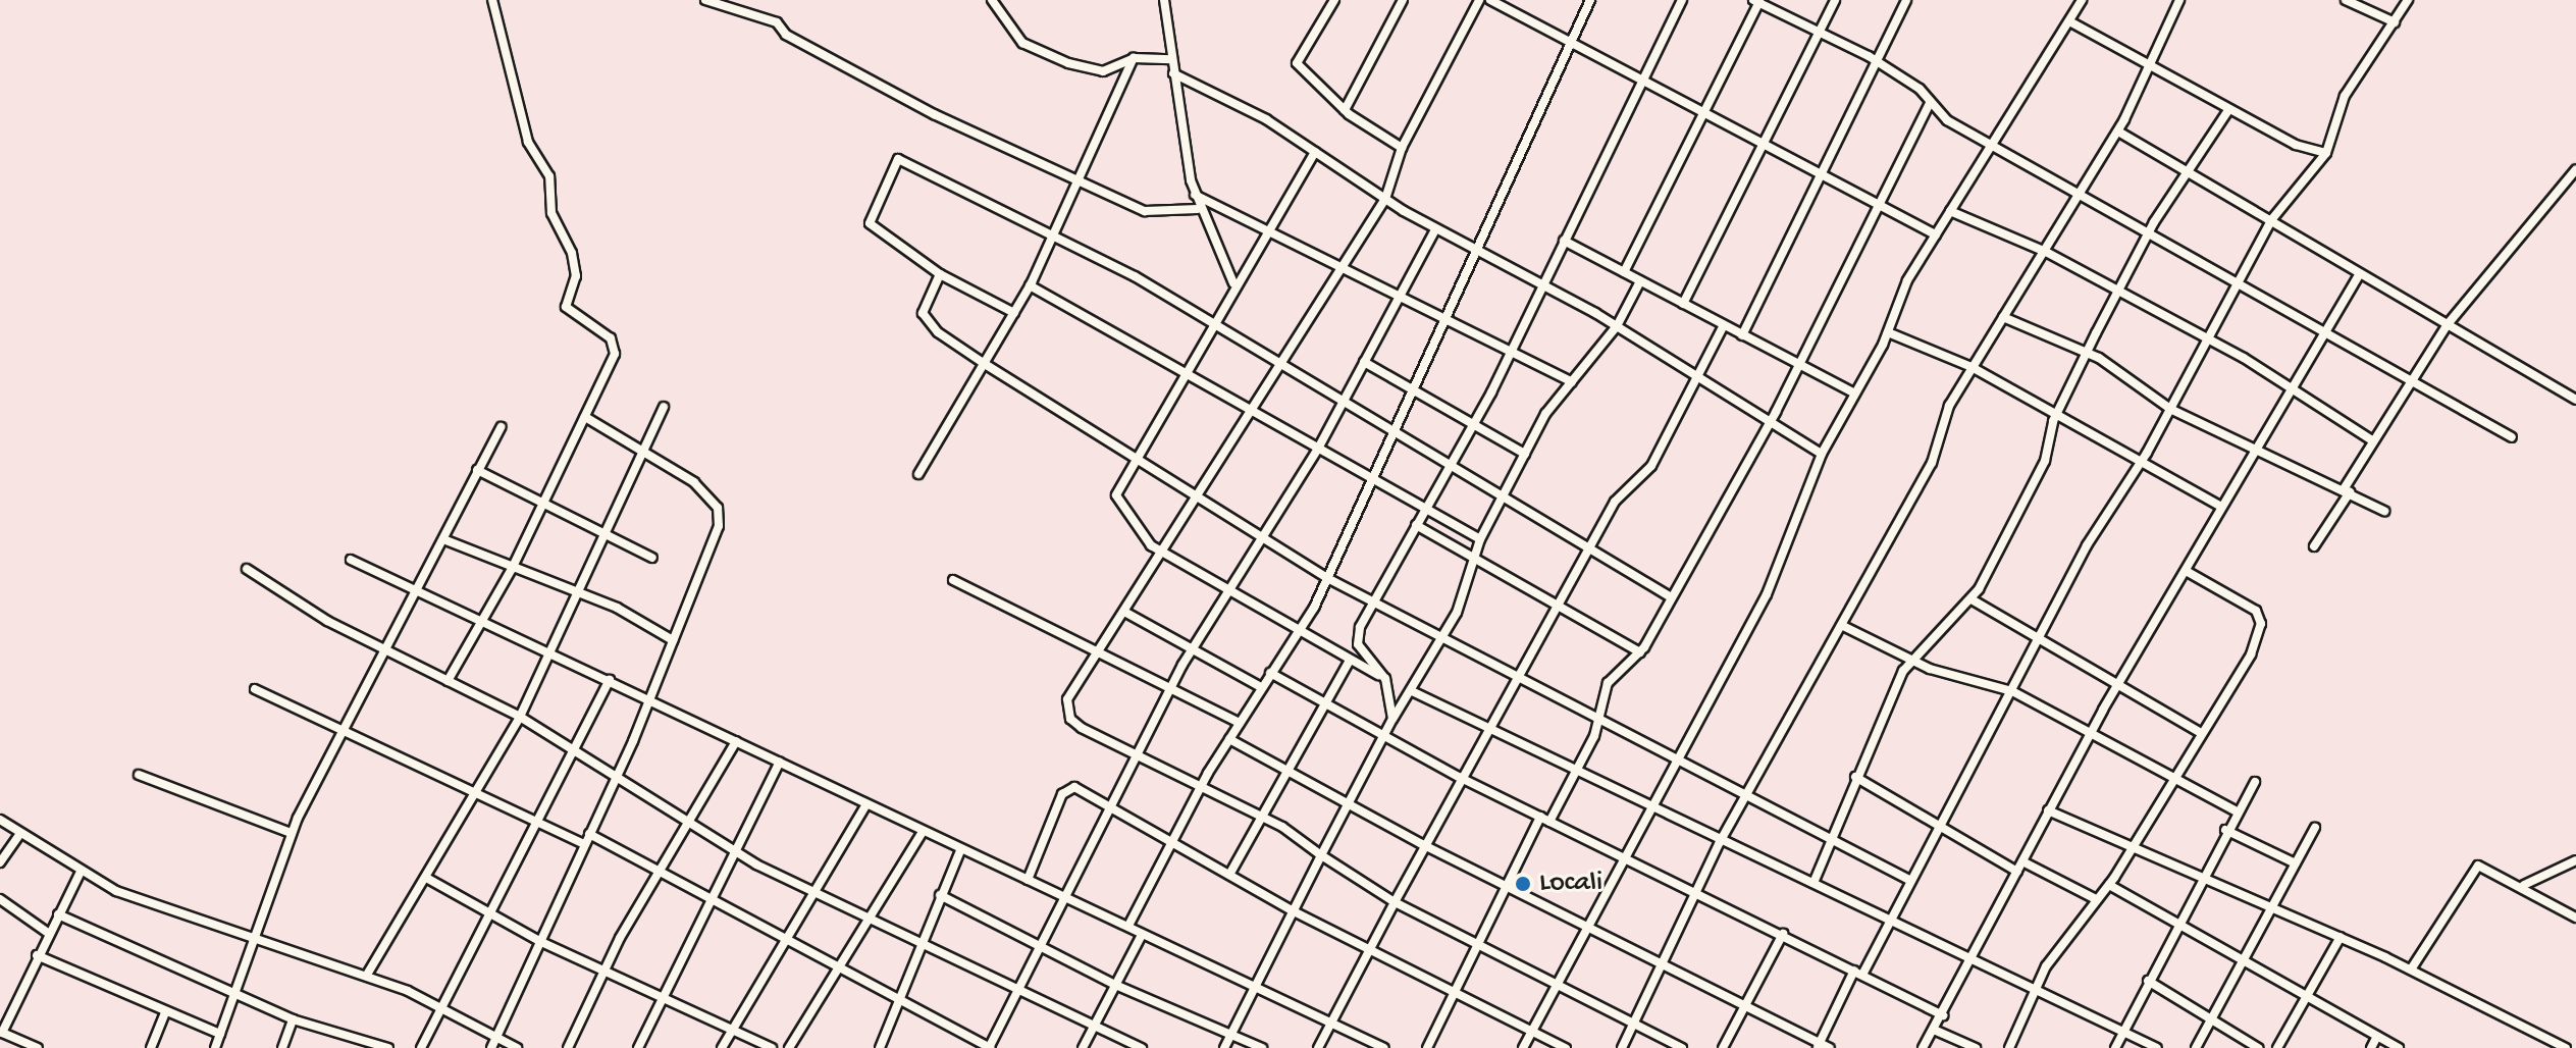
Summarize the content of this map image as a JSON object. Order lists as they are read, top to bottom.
{
  "places": ["Locali"]
}
